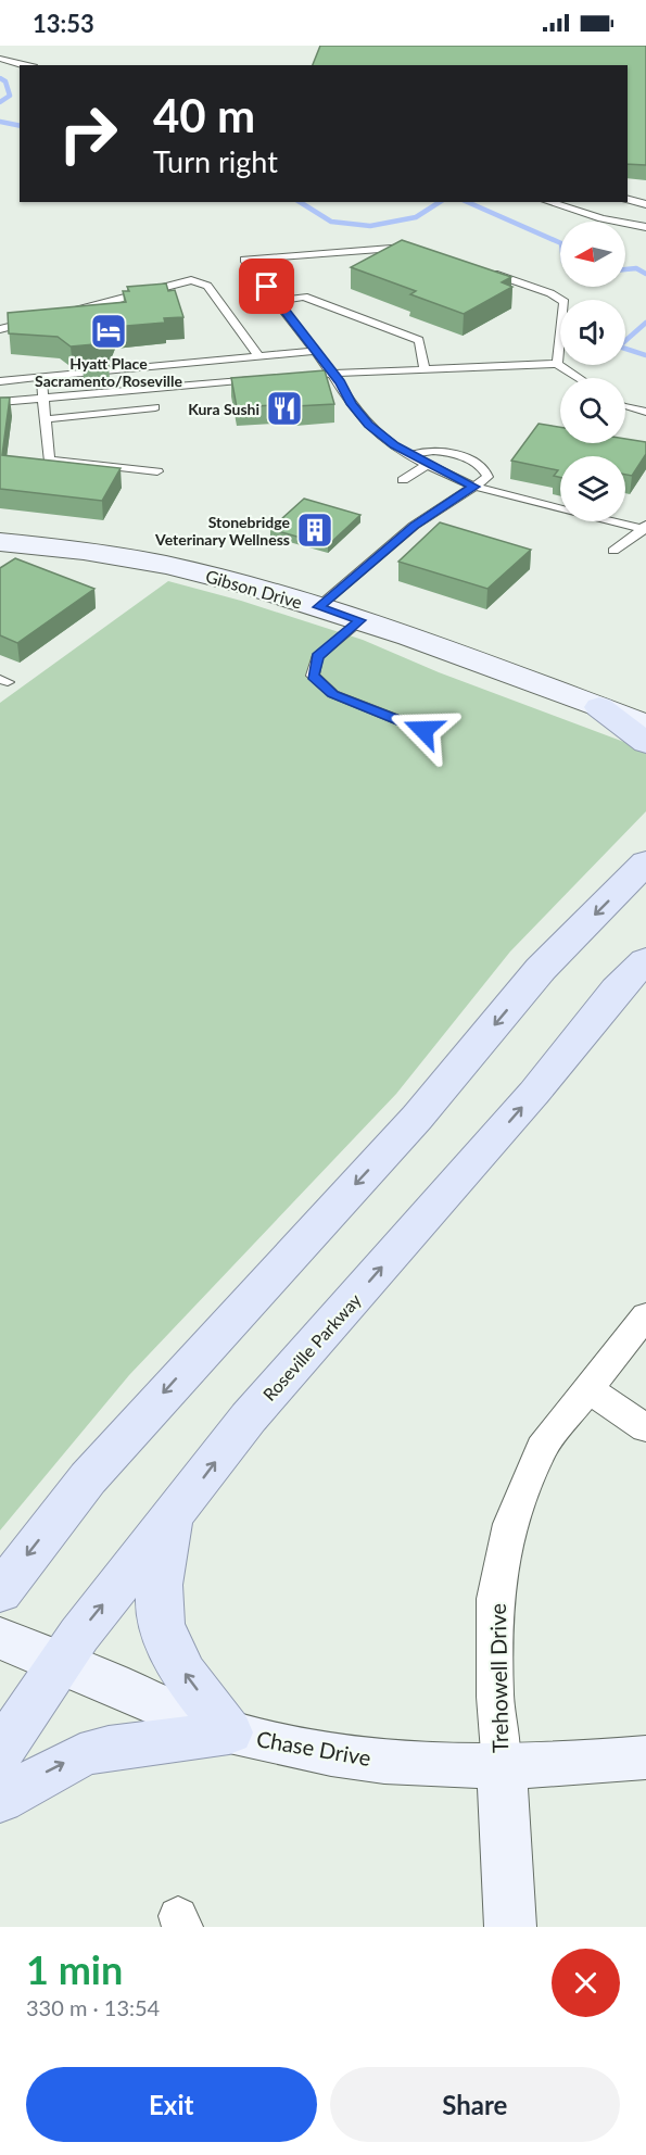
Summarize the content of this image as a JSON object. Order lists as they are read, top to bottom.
{
  "streets": {
    "main road": ["Roseville Parkway"],
    "street": ["Gibson Drive", "Trehowell Drive", "Chase Drive"]
  },
  "crossings": [
    ["Roseville Parkway", "Chase Drive"],
    ["Trehowell Drive", "Chase Drive"]
  ],
  "places": {
    "hotel": ["Hyatt Place Sacramento/Roseville"],
    "restaurant": ["Kura Sushi"],
    "building": ["Stonebridge Veterinary Wellness"]
  },
  "north": "left",
  "page": {
    "status": "13:53",
    "turn": ["40 m", "Turn right"],
    "heading": ["1 min", "330 m · 13:54"],
    "buttons": ["Exit", "Share"]
  }
}
